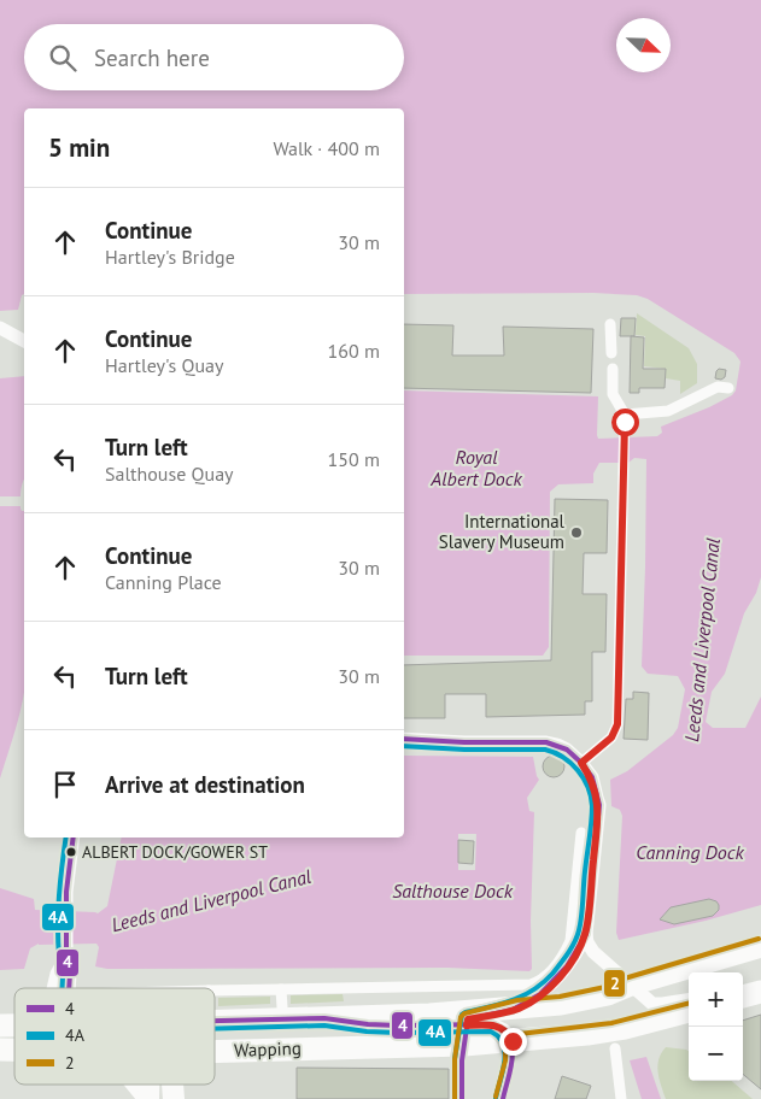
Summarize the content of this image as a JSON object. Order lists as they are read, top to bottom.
{
  "streets": {
    "highway": ["Wapping"]
  },
  "water": [
    "Royal Albert Dock",
    "Leeds and Liverpool Canal",
    "Canning Dock",
    "Salthouse Dock"
  ],
  "places": ["International Slavery Museum", "ALBERT DOCK/GOWER ST"],
  "lines": ["transit line 4", "transit line 4A", "transit line 2"],
  "legend": ["4", "4A", "2"],
  "north": "bottom right",
  "page": {
    "search": "Search here",
    "heading": ["5 min", "Walk · 400 m"],
    "list": [
      ["Continue", "Hartley's Bridge", "30 m"],
      ["Continue", "Hartley's Quay", "160 m"],
      ["Turn left", "Salthouse Quay", "150 m"],
      ["Continue", "Canning Place", "30 m"],
      ["Turn left", "30 m"],
      "Arrive at destination"
    ],
    "map_buttons": ["+", "−"]
  }
}
